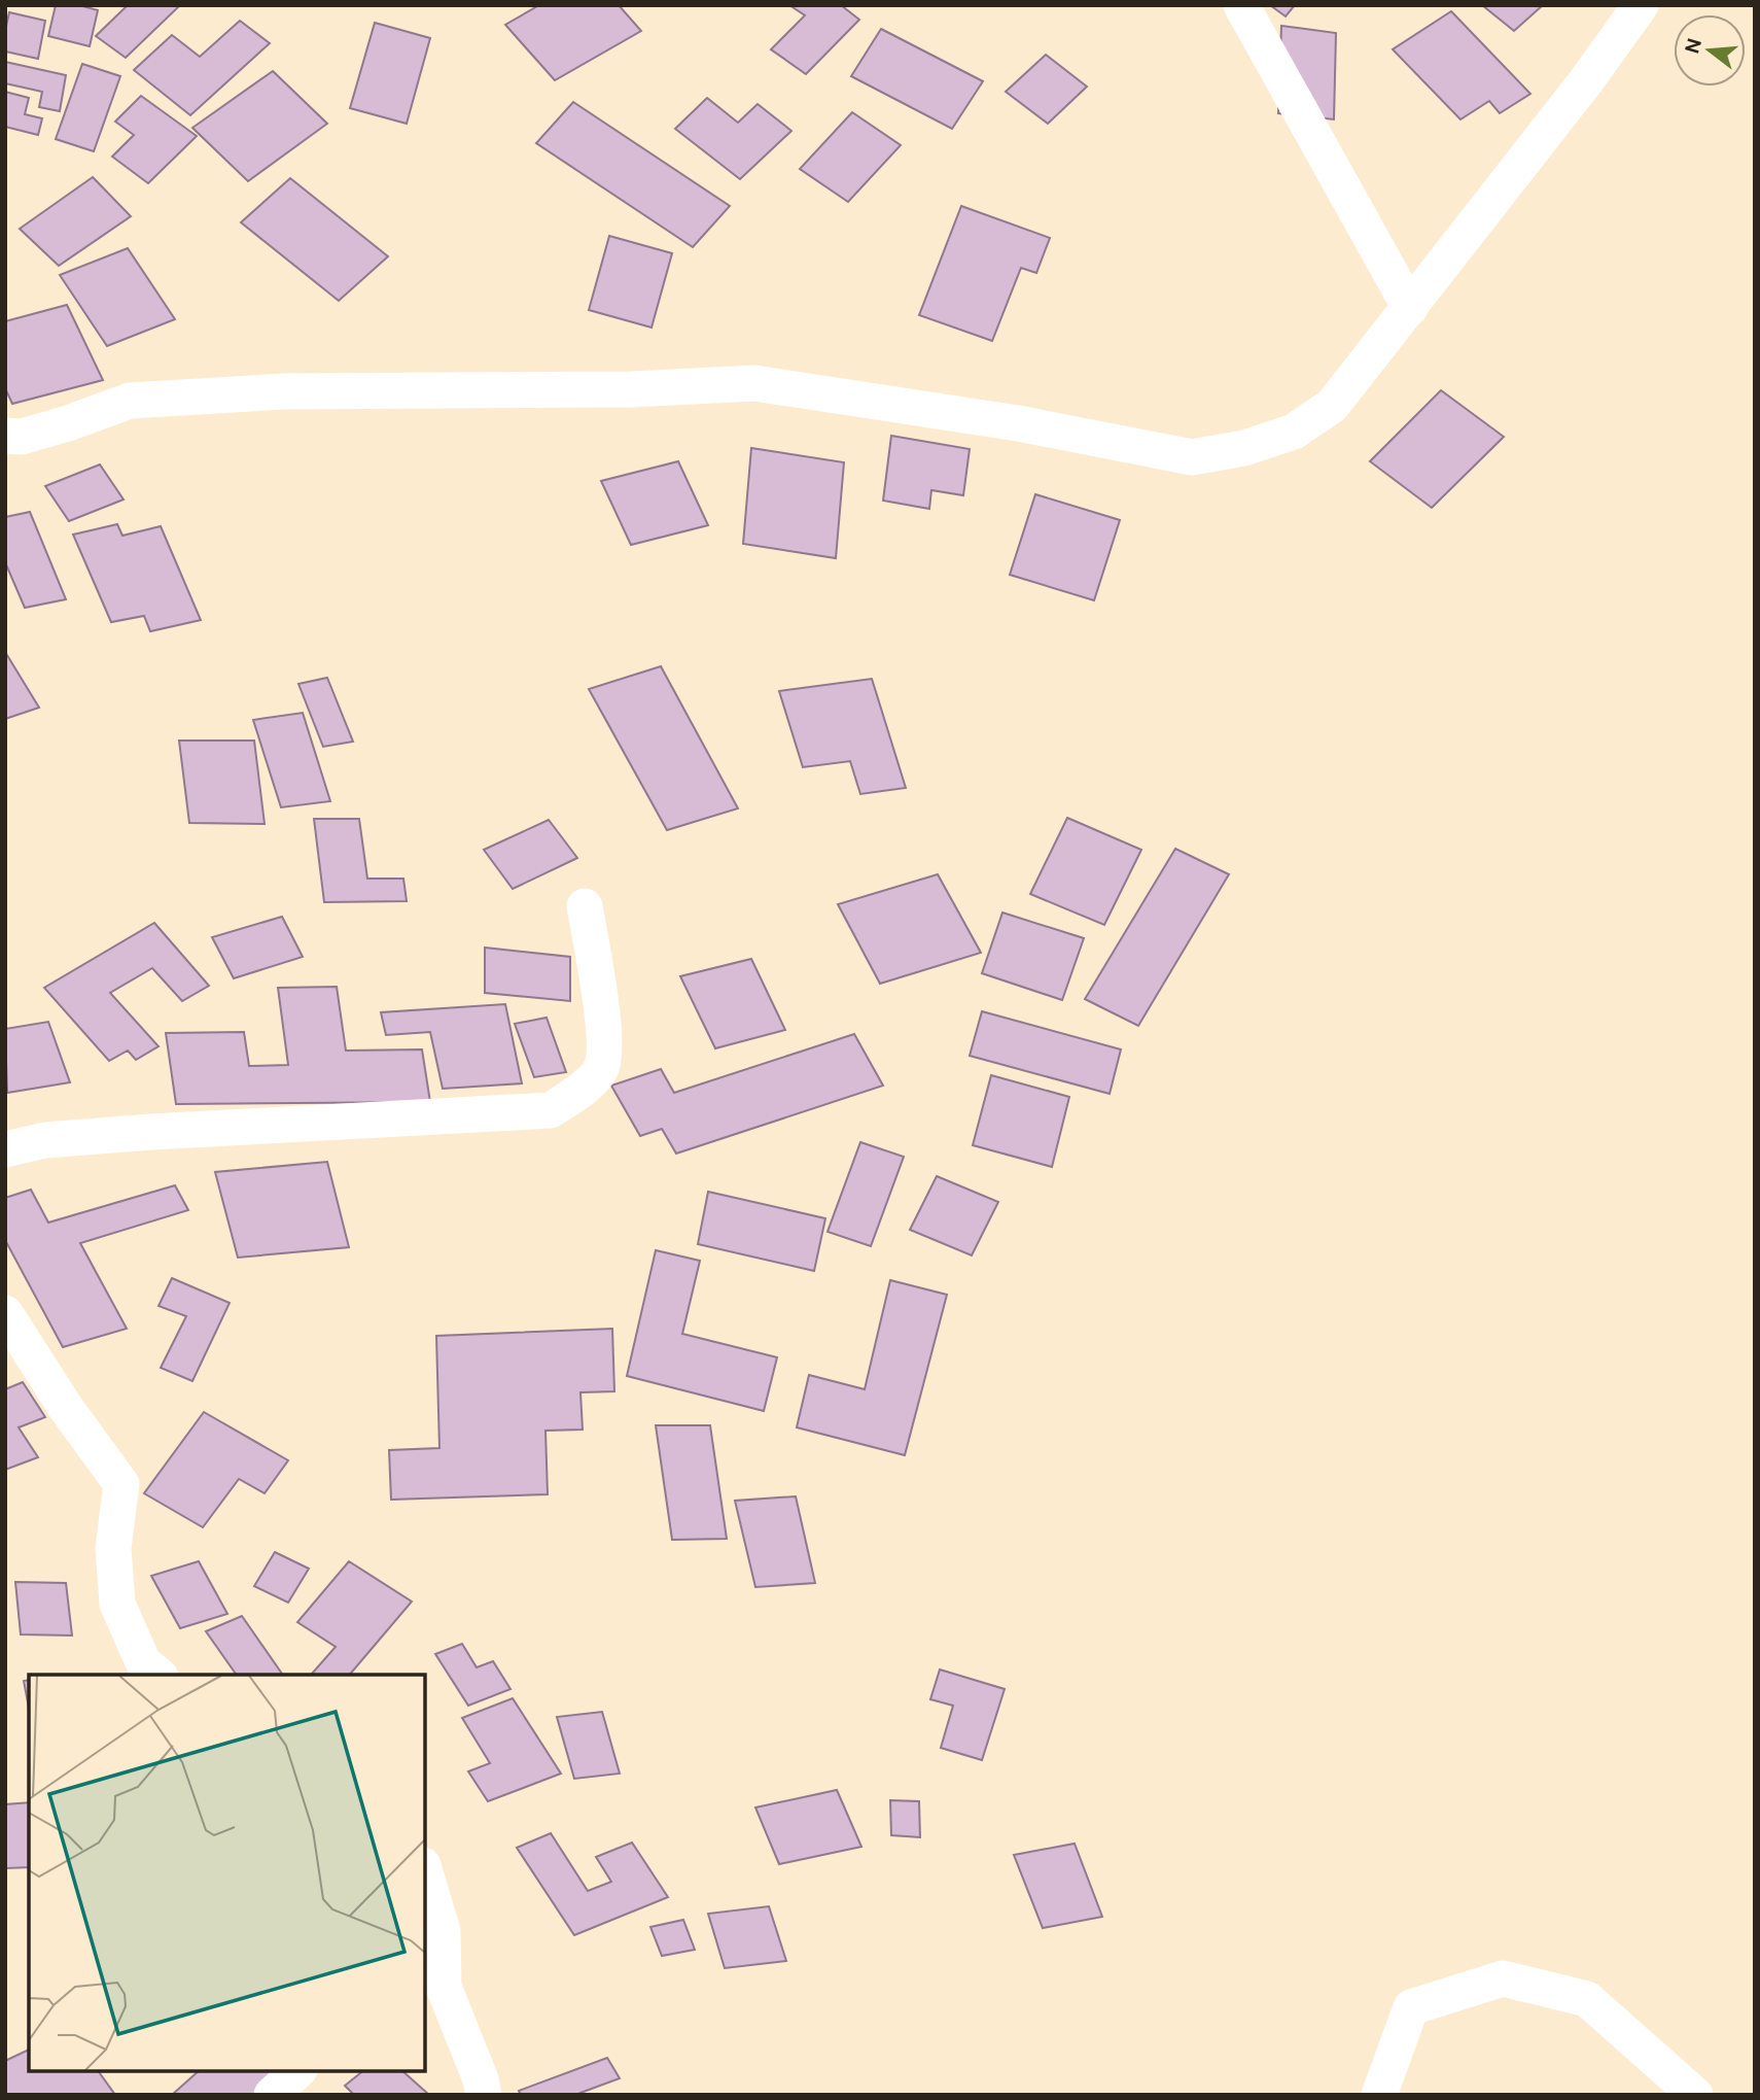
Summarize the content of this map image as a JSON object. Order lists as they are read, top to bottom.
{
  "north": "left"
}
